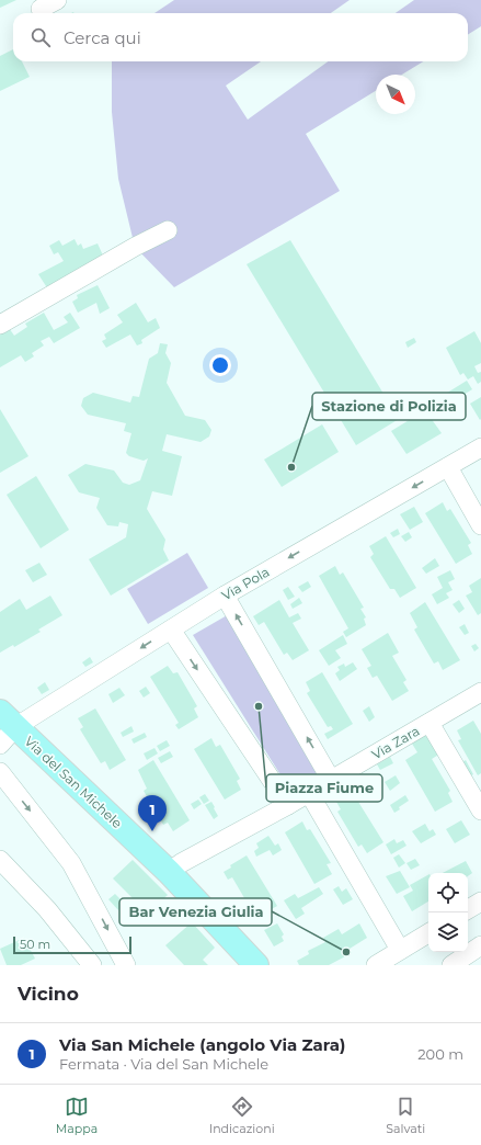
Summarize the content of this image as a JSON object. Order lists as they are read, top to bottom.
{
  "streets": {
    "main road": ["Via del San Michele"],
    "street": ["Via Pola", "Via Zara"]
  },
  "crossings": [
    ["Via Pola", "Via del San Michele"],
    ["Via Zara", "Via del San Michele"]
  ],
  "one_way": ["Via Pola"],
  "places": ["Stazione di Polizia", "Piazza Fiume", "Bar Venezia Giulia"],
  "scale_bar": "50 m",
  "north": "bottom right",
  "page": {
    "search": "Cerca qui",
    "pins": "1",
    "scale": "50 m",
    "heading": "Vicino",
    "list": [
      {
        "mark": "1",
        "name": "Via San Michele (angolo Via Zara)",
        "note": "Fermata · Via del San Michele",
        "value": "200 m"
      }
    ],
    "nav": ["Mappa", "Indicazioni", "Salvati"]
  }
}
